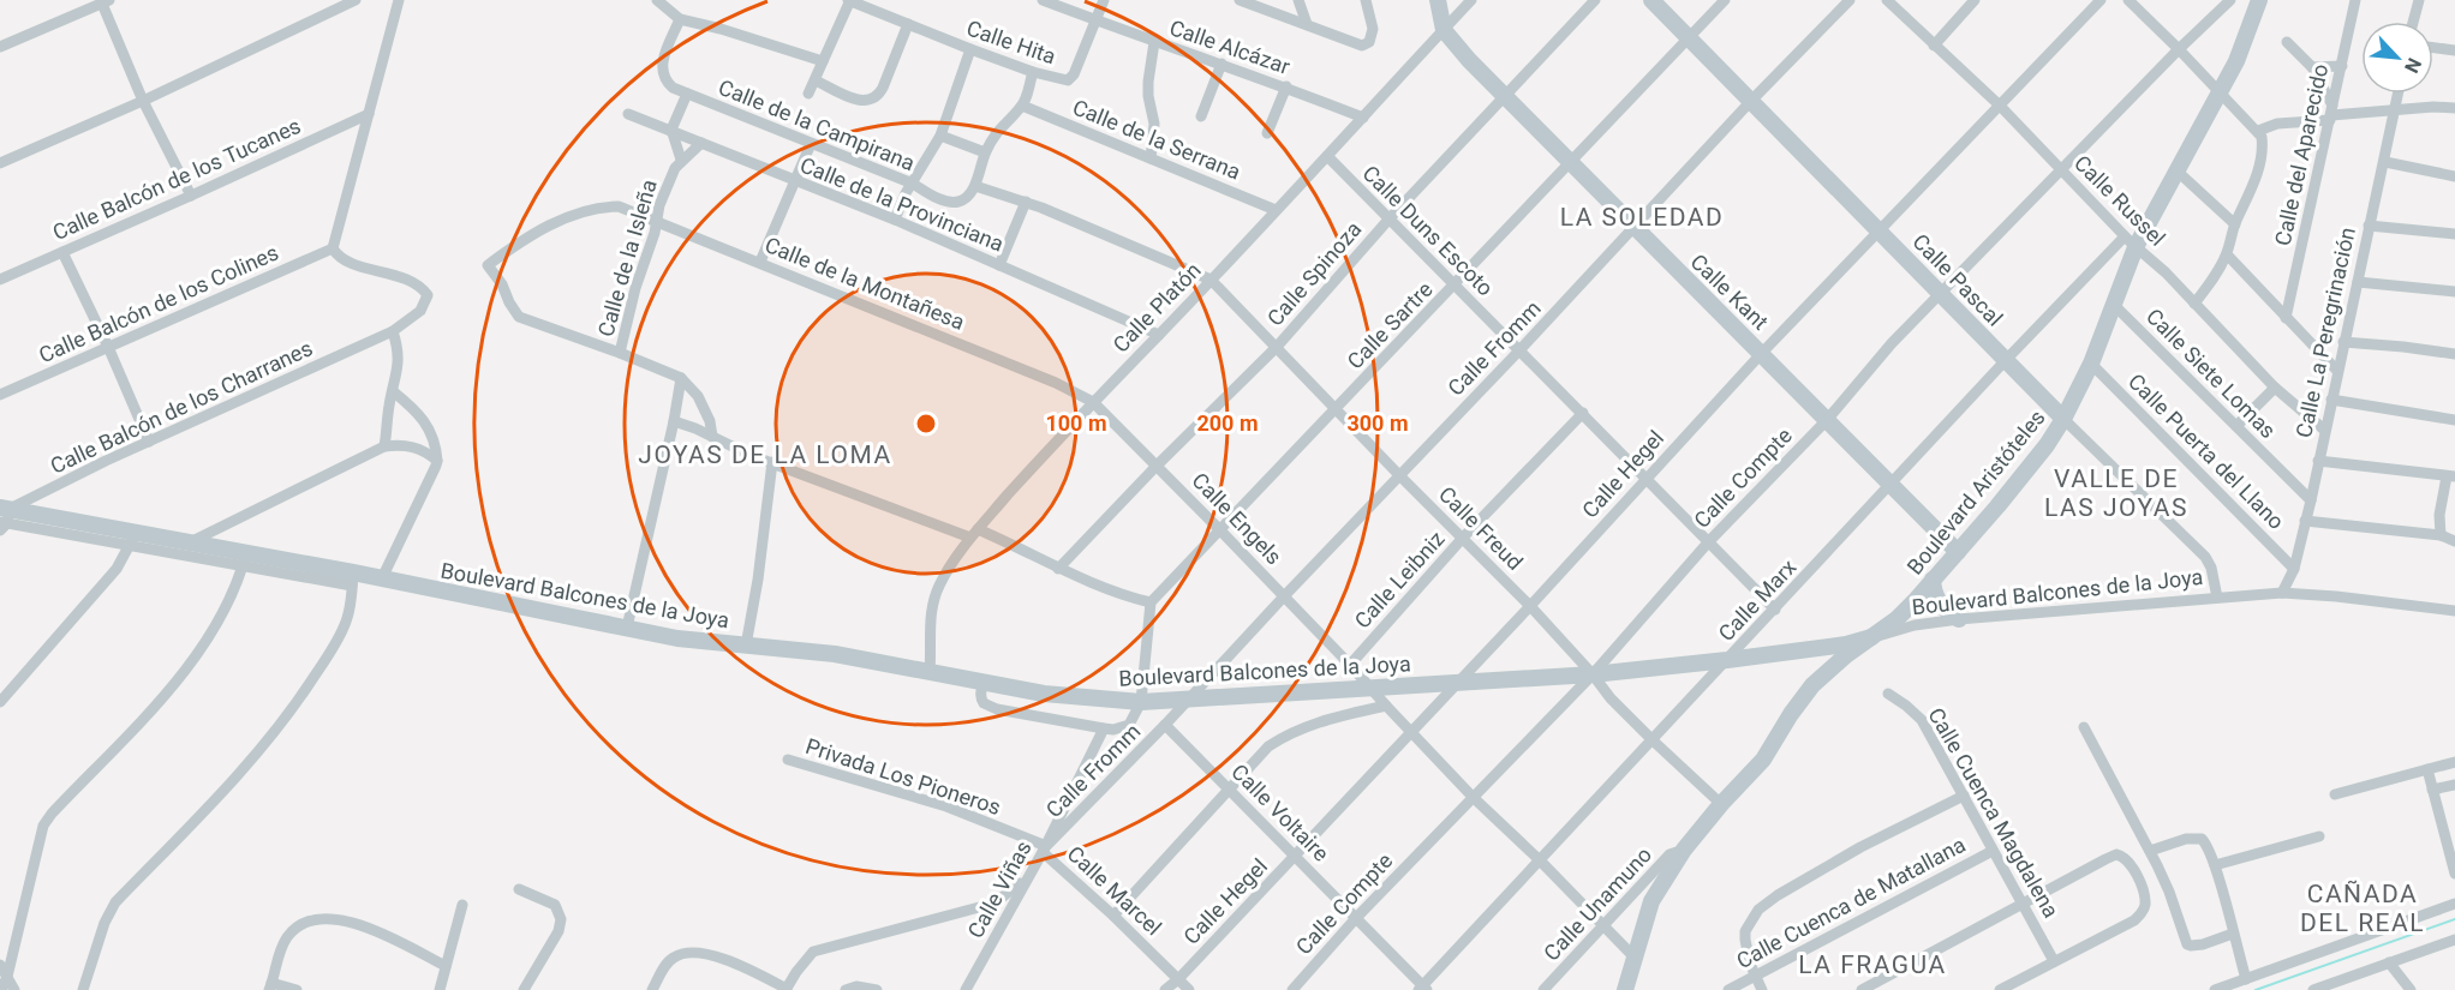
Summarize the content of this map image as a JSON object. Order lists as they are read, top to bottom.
{
  "streets": {
    "street": [
      "Calle Hita",
      "Calle Alcázar",
      "Calle de la Campirana",
      "Calle de la Serrana",
      "Calle del Aparecido",
      "Calle Balcón de los Tucanes",
      "Calle Russel",
      "Calle de la Provinciana",
      "Calle Duns Escoto",
      "Calle de la Isleña",
      "Calle Spinoza",
      "Calle Pascal",
      "Calle de la Montañesa",
      "Calle Kant",
      "Calle Balcón de los Colines",
      "Calle Platón",
      "Calle Sartre",
      "Calle La Peregrinación",
      "Calle Fromm",
      "Calle Siete Lomas",
      "Calle Balcón de los Charranes",
      "Calle Puerta del Llano",
      "Calle Hegel",
      "Calle Compte",
      "Boulevard Aristóteles",
      "Calle Engels",
      "Calle Freud",
      "Calle Leibniz",
      "Boulevard Balcones de la Joya",
      "Calle Marx",
      "Privada Los Pioneros",
      "Calle Voltaire",
      "Calle Cuenca Magdalena",
      "Calle Viñas",
      "Calle Marcel",
      "Calle Cuenca de Matallana",
      "Calle Unamuno"
    ]
  },
  "crossings": [
    ["Calle Hita", "Calle Alcázar"],
    ["Calle Alcázar", "Calle Platón"],
    ["Calle de la Serrana", "Calle Platón"],
    ["Calle Russel", "Calle La Peregrinación"],
    ["Calle Russel", "Calle Hegel"],
    ["Calle Russel", "Calle Compte"],
    ["Calle Russel", "Boulevard Aristóteles"],
    ["Calle Russel", "Calle Marx"],
    ["Calle de la Provinciana", "Calle de la Isleña"],
    ["Calle de la Provinciana", "Calle Platón"],
    ["Calle Duns Escoto", "Calle Spinoza"],
    ["Calle Duns Escoto", "Calle Platón"],
    ["Calle Duns Escoto", "Calle Sartre"],
    ["Calle Duns Escoto", "Calle Fromm"],
    ["Calle Duns Escoto", "Calle Hegel"],
    ["Calle Duns Escoto", "Calle Compte"],
    ["Calle Duns Escoto", "Calle Leibniz"],
    ["Calle Duns Escoto", "Calle Marx"],
    ["Calle de la Isleña", "Calle de la Montañesa"],
    ["Calle Spinoza", "Calle Kant"],
    ["Calle Spinoza", "Calle Engels"],
    ["Calle Spinoza", "Calle Freud"],
    ["Calle Pascal", "Calle Sartre"],
    ["Calle Pascal", "Calle Fromm"],
    ["Calle Pascal", "Calle Hegel"],
    ["Calle Pascal", "Calle Compte"],
    ["Calle Pascal", "Boulevard Aristóteles"],
    ["Calle Pascal", "Boulevard Balcones de la Joya"],
    ["Calle Pascal", "Calle Marx"],
    ["Calle de la Montañesa", "Calle Platón"],
    ["Calle de la Montañesa", "Calle Engels"],
    ["Calle Kant", "Calle Platón"],
    ["Calle Kant", "Calle Sartre"],
    ["Calle Kant", "Calle Fromm"],
    ["Calle Kant", "Calle Hegel"],
    ["Calle Kant", "Calle Compte"],
    ["Calle Kant", "Boulevard Aristóteles"],
    ["Calle Kant", "Calle Marx"],
    ["Calle Balcón de los Colines", "Calle Balcón de los Charranes"],
    ["Calle Platón", "Calle Engels"],
    ["Calle Platón", "Calle Freud"],
    ["Calle Platón", "Boulevard Balcones de la Joya"],
    ["Calle Sartre", "Calle Engels"],
    ["Calle Sartre", "Calle Freud"],
    ["Calle La Peregrinación", "Calle Siete Lomas"],
    ["Calle La Peregrinación", "Calle Puerta del Llano"],
    ["Calle La Peregrinación", "Boulevard Balcones de la Joya"],
    ["Calle Fromm", "Calle Engels"],
    ["Calle Fromm", "Calle Freud"],
    ["Calle Fromm", "Boulevard Balcones de la Joya"],
    ["Calle Fromm", "Privada Los Pioneros"],
    ["Calle Fromm", "Calle Voltaire"],
    ["Calle Fromm", "Calle Viñas"],
    ["Calle Fromm", "Calle Marcel"],
    ["Calle Siete Lomas", "Boulevard Aristóteles"],
    ["Calle Balcón de los Charranes", "Boulevard Balcones de la Joya"],
    ["Calle Puerta del Llano", "Boulevard Aristóteles"],
    ["Calle Hegel", "Calle Freud"],
    ["Calle Hegel", "Boulevard Balcones de la Joya"],
    ["Calle Hegel", "Calle Voltaire"],
    ["Calle Hegel", "Calle Marcel"],
    ["Calle Compte", "Calle Freud"],
    ["Calle Compte", "Boulevard Balcones de la Joya"],
    ["Calle Compte", "Calle Voltaire"],
    ["Boulevard Aristóteles", "Calle Freud"],
    ["Boulevard Aristóteles", "Boulevard Balcones de la Joya"],
    ["Boulevard Aristóteles", "Calle Marx"],
    ["Boulevard Aristóteles", "Calle Unamuno"],
    ["Calle Engels", "Calle Leibniz"],
    ["Calle Freud", "Calle Leibniz"],
    ["Calle Freud", "Boulevard Balcones de la Joya"],
    ["Calle Freud", "Calle Marx"],
    ["Boulevard Balcones de la Joya", "Calle Marx"],
    ["Calle Marx", "Calle Voltaire"],
    ["Privada Los Pioneros", "Calle Viñas"],
    ["Privada Los Pioneros", "Calle Marcel"],
    ["Calle Cuenca Magdalena", "Calle Cuenca de Matallana"],
    ["Calle Viñas", "Calle Marcel"]
  ],
  "districts": [
    "LA SOLEDAD",
    "JOYAS DE LA LOMA",
    "VALLE DE LAS JOYAS",
    "CAÑADA DEL REAL",
    "LA FRAGUA"
  ],
  "north": "bottom right",
  "rings": ["100 m", "200 m", "300 m"]
}
